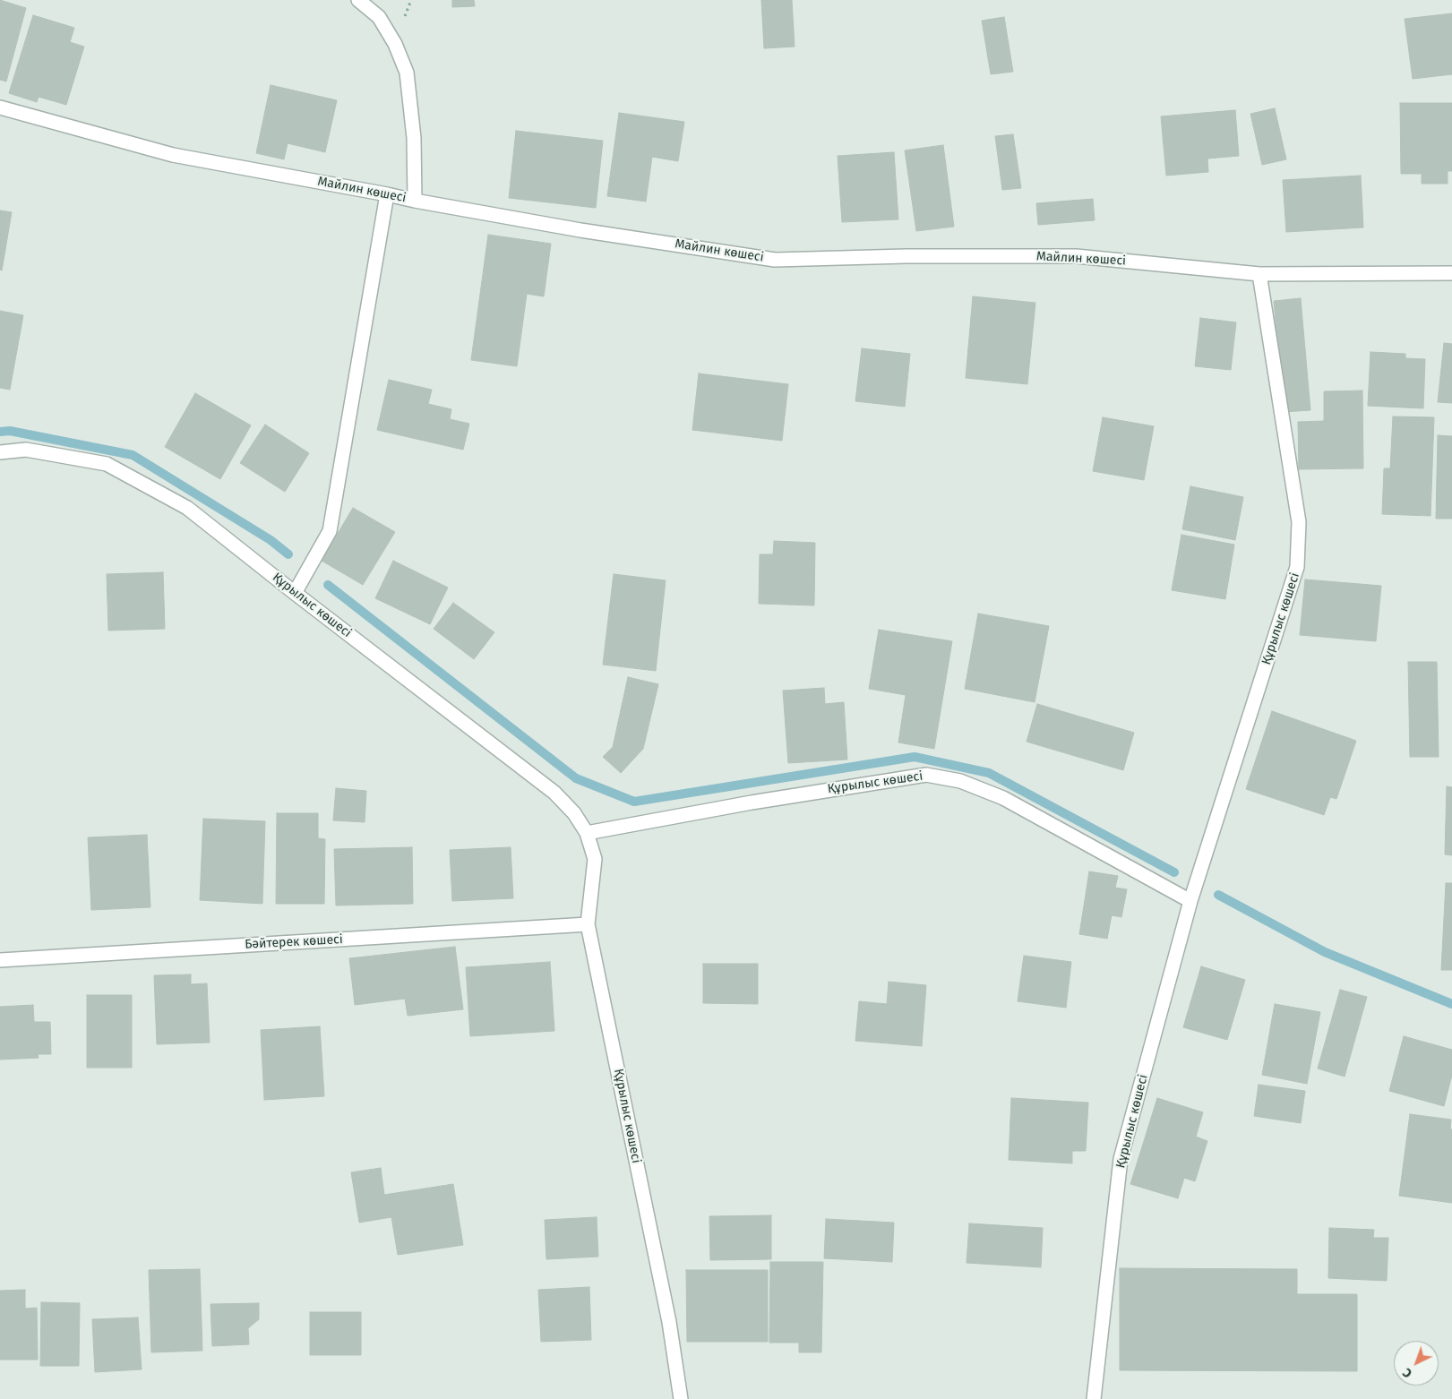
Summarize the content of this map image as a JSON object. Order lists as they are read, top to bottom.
{
  "streets": {
    "street": ["Майлин көшесі", "Құрылыс көшесі", "Бәйтерек көшесі"]
  },
  "crossings": [
    ["Майлин көшесі", "Құрылыс көшесі"],
    ["Құрылыс көшесі", "Бәйтерек көшесі"]
  ],
  "north": "bottom left"
}
